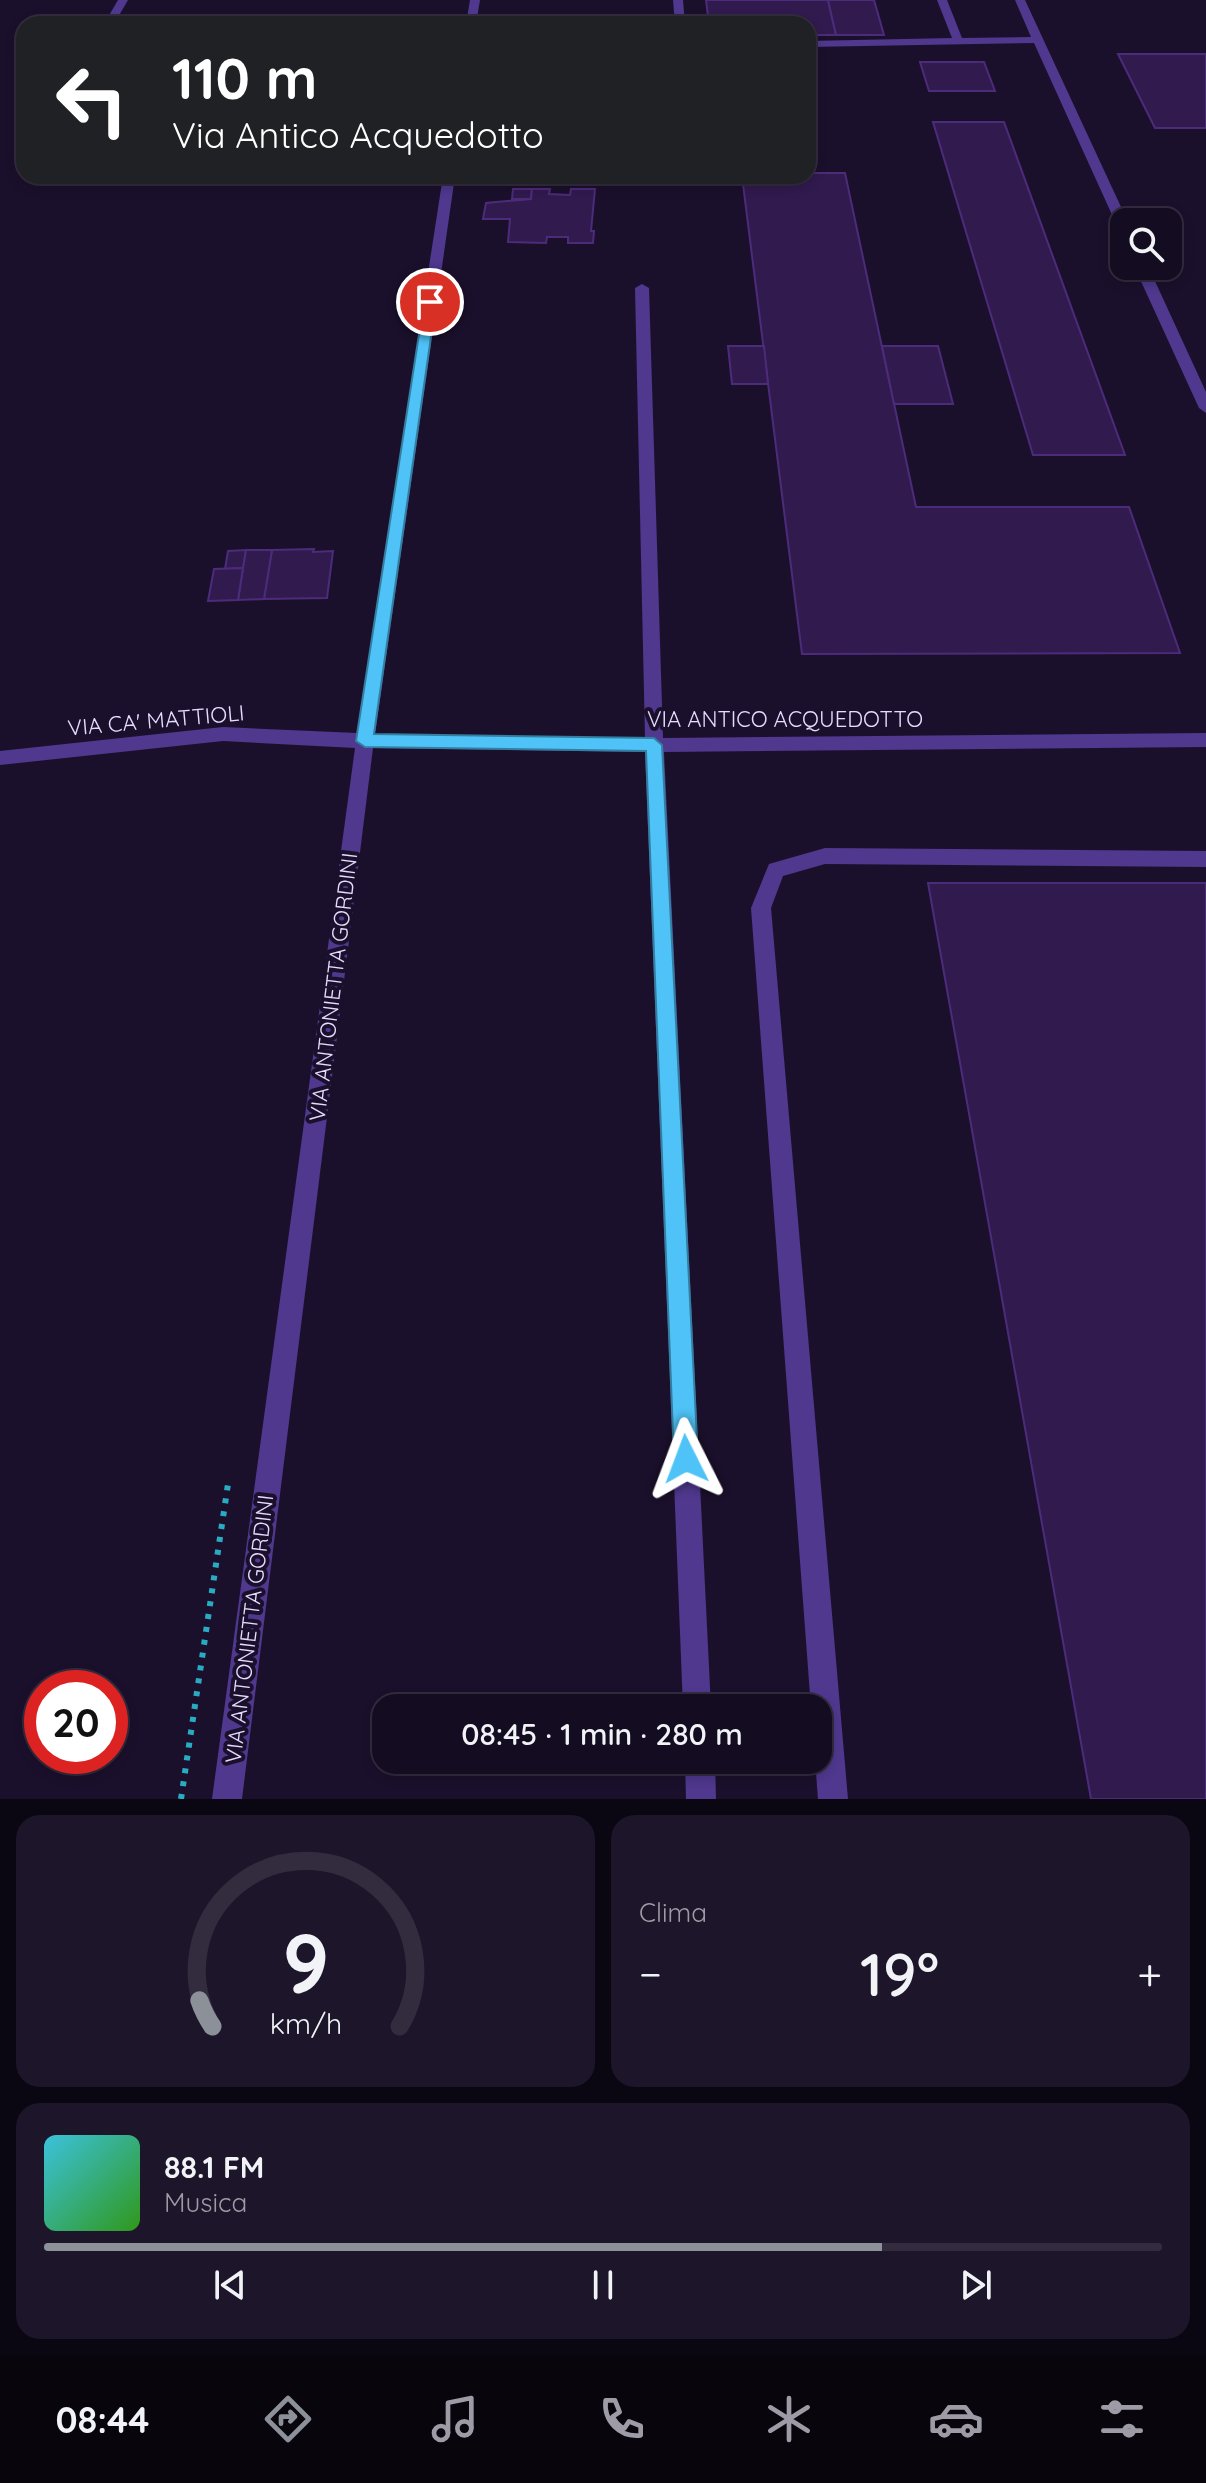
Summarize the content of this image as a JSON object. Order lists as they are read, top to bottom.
{
  "streets": {
    "street": ["VIA ANTICO ACQUEDOTTO", "VIA CA' MATTIOLI", "VIA ANTONIETTA GORDINI"]
  },
  "crossings": [
    ["VIA ANTICO ACQUEDOTTO", "VIA CA' MATTIOLI"],
    ["VIA ANTICO ACQUEDOTTO", "VIA ANTONIETTA GORDINI"],
    ["VIA CA' MATTIOLI", "VIA ANTONIETTA GORDINI"]
  ],
  "page": {
    "turn": ["110 m", "Via Antico Acquedotto"],
    "limit": "20",
    "trip": "08:45 · 1 min · 280 m",
    "tile": "Clima",
    "heat": ["−", "19°", "+"],
    "song": ["88.1 FM", "Musica"],
    "tabs": "08:44",
    "gauge": ["9", "km/h"]
  }
}
